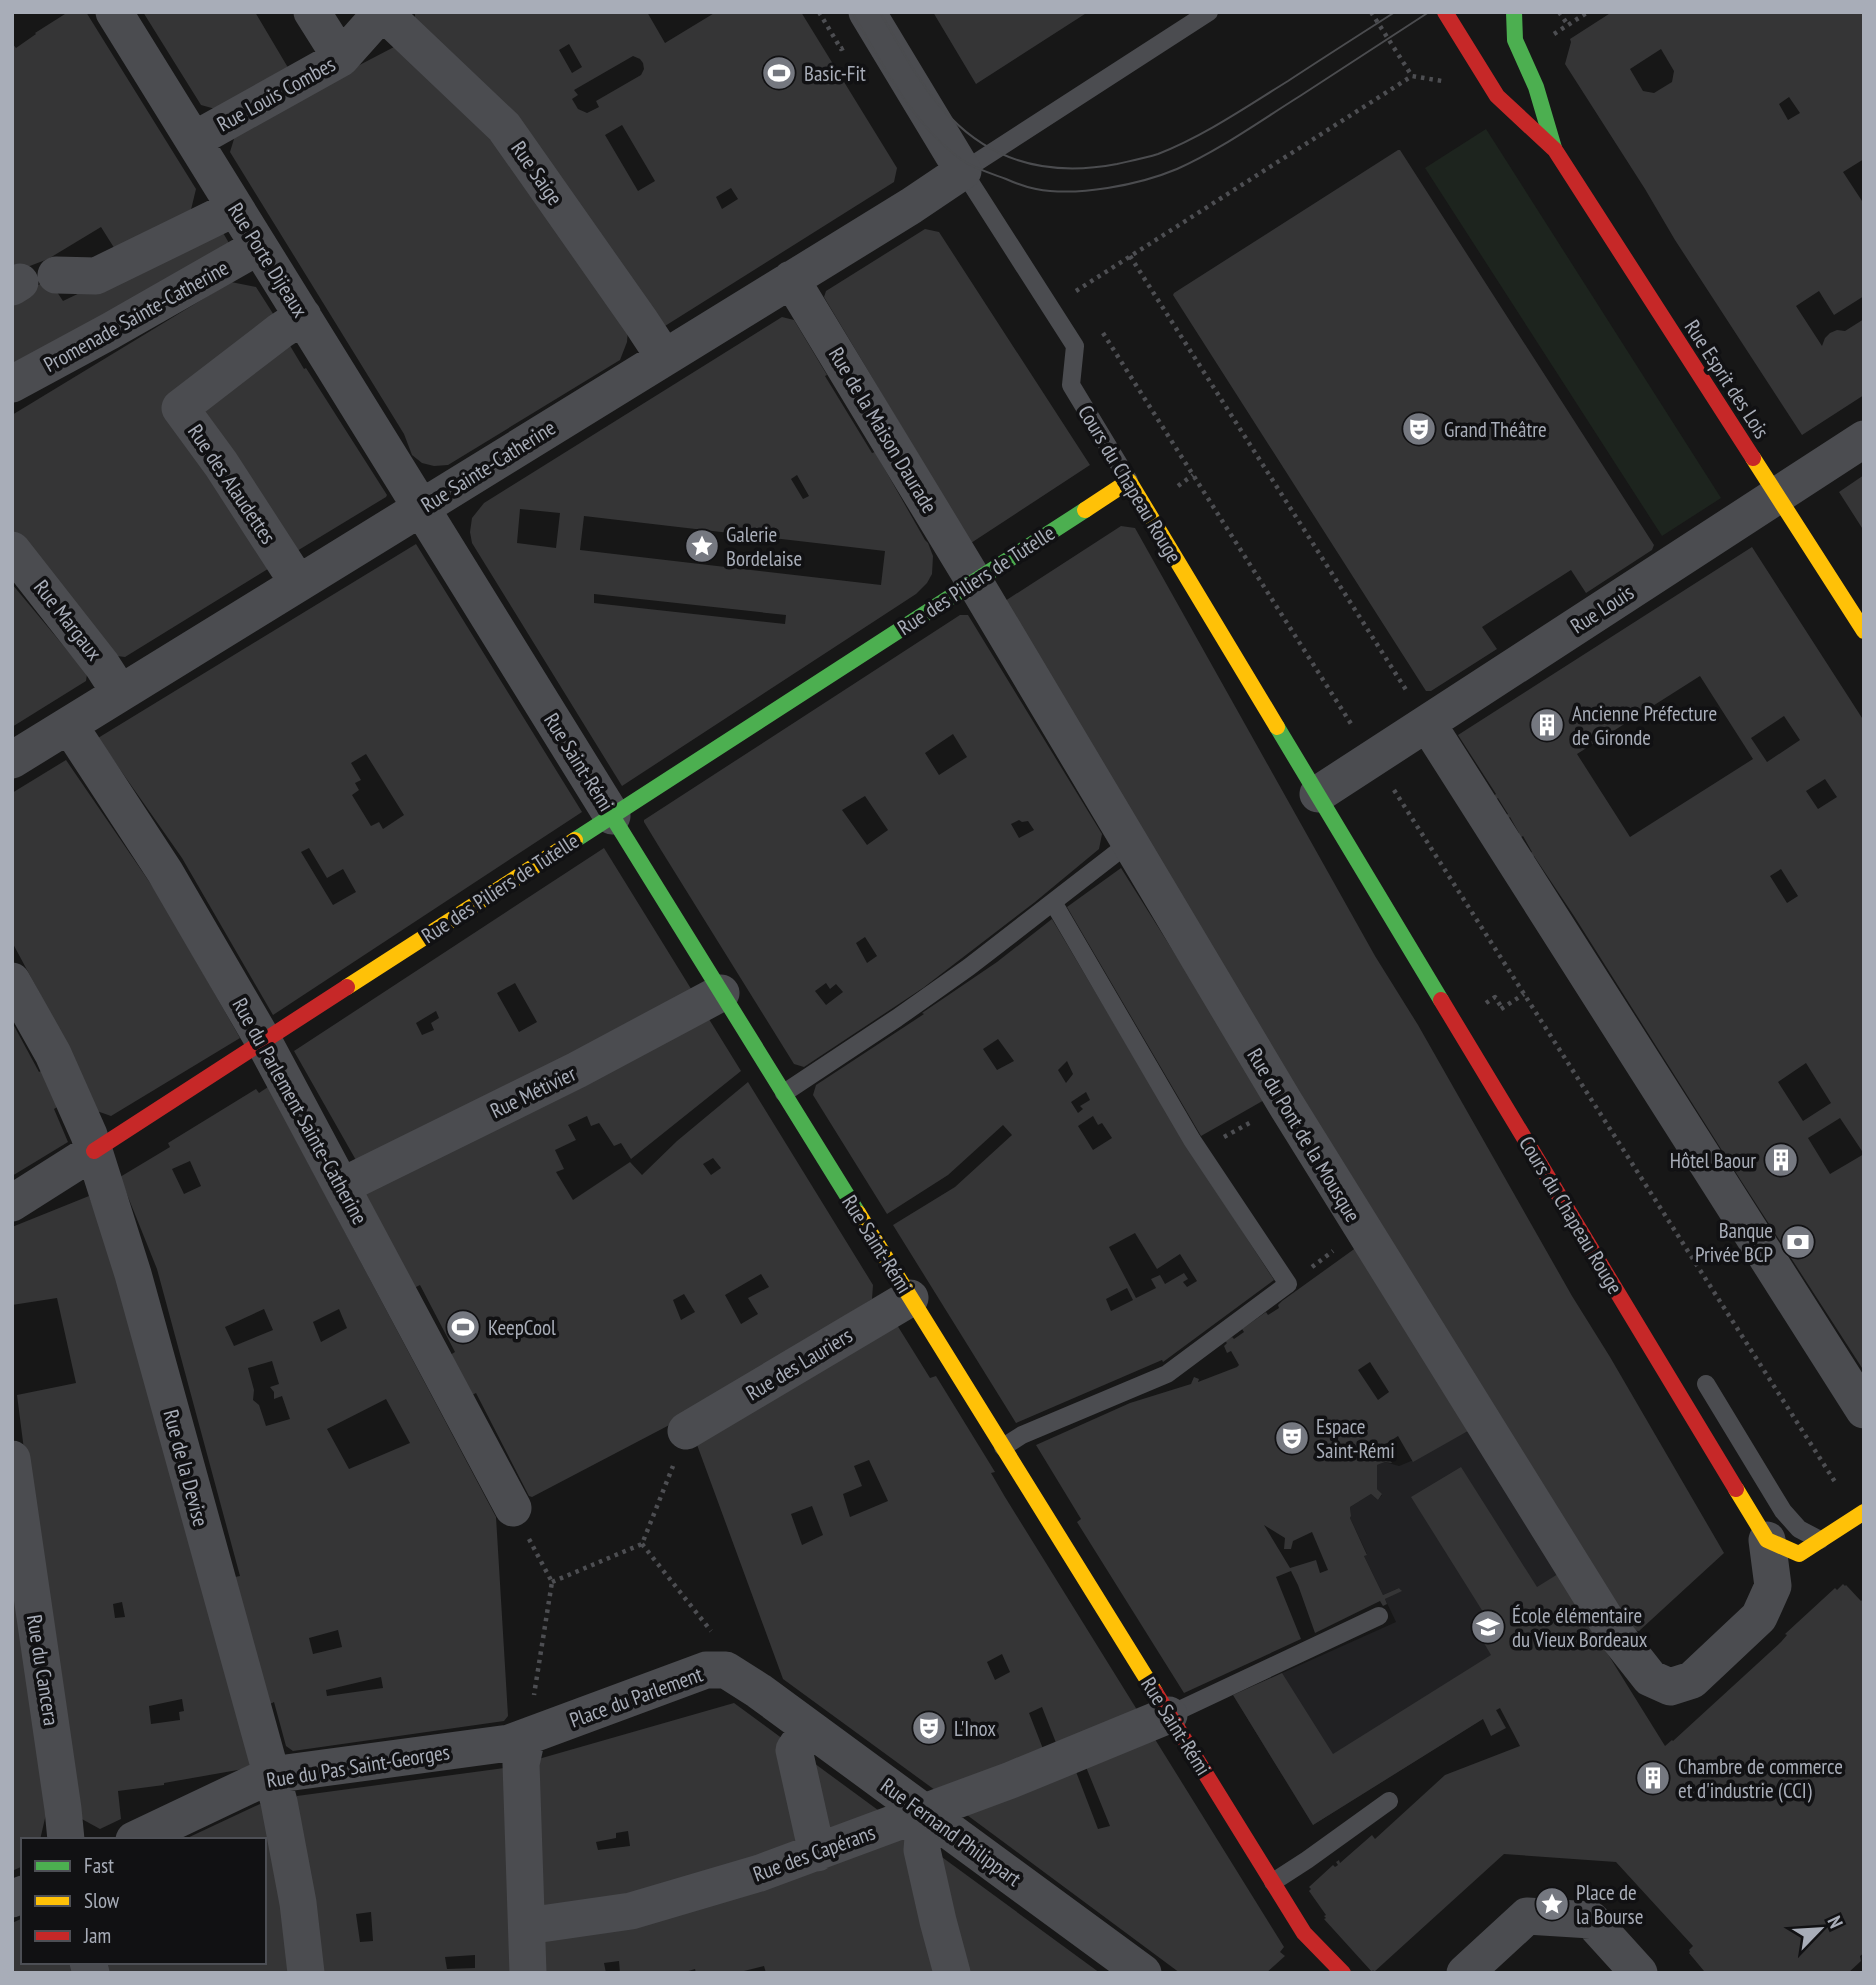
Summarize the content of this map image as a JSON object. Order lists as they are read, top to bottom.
{
  "streets": {
    "street": [
      "Rue Louis Combes",
      "Rue Saige",
      "Rue Porte Dijeaux",
      "Promenade Sainte-Catherine",
      "Rue Esprit des Lois",
      "Rue de la Maison Daurade",
      "Rue Sainte-Catherine",
      "Rue des Alaudettes",
      "Cours du Chapeau Rouge",
      "Rue des Piliers de Tutelle",
      "Rue Louis",
      "Rue Margaux",
      "Rue Saint-Rémi",
      "Rue Métivier",
      "Rue du Parlement Sainte-Catherine",
      "Rue du Pont de la Mousque",
      "Rue des Lauriers",
      "Rue de la Devise",
      "Rue du Cancera",
      "Place du Parlement",
      "Rue du Pas Saint-Georges",
      "Rue Fernand Philippart",
      "Rue des Capérans"
    ]
  },
  "crossings": [
    ["Rue Louis Combes", "Rue Saige"],
    ["Rue Louis Combes", "Rue Porte Dijeaux"],
    ["Rue Saige", "Rue Sainte-Catherine"],
    ["Rue Porte Dijeaux", "Promenade Sainte-Catherine"],
    ["Rue Porte Dijeaux", "Rue Sainte-Catherine"],
    ["Rue Porte Dijeaux", "Rue des Alaudettes"],
    ["Rue Porte Dijeaux", "Rue Saint-Rémi"],
    ["Rue Esprit des Lois", "Rue Louis"],
    ["Rue de la Maison Daurade", "Rue Sainte-Catherine"],
    ["Rue de la Maison Daurade", "Rue des Piliers de Tutelle"],
    ["Rue de la Maison Daurade", "Rue du Pont de la Mousque"],
    ["Rue Sainte-Catherine", "Rue des Alaudettes"],
    ["Rue Sainte-Catherine", "Cours du Chapeau Rouge"],
    ["Rue Sainte-Catherine", "Rue Margaux"],
    ["Rue Sainte-Catherine", "Rue Saint-Rémi"],
    ["Rue Sainte-Catherine", "Rue du Parlement Sainte-Catherine"],
    ["Cours du Chapeau Rouge", "Rue des Piliers de Tutelle"],
    ["Cours du Chapeau Rouge", "Rue du Pont de la Mousque"],
    ["Rue des Piliers de Tutelle", "Rue Saint-Rémi"],
    ["Rue des Piliers de Tutelle", "Rue du Parlement Sainte-Catherine"],
    ["Rue des Piliers de Tutelle", "Rue du Pont de la Mousque"],
    ["Rue des Piliers de Tutelle", "Rue de la Devise"],
    ["Rue Saint-Rémi", "Rue Métivier"],
    ["Rue Saint-Rémi", "Rue des Lauriers"],
    ["Rue Saint-Rémi", "Rue des Capérans"],
    ["Rue Métivier", "Rue du Parlement Sainte-Catherine"],
    ["Rue de la Devise", "Rue du Pas Saint-Georges"],
    ["Place du Parlement", "Rue du Pas Saint-Georges"],
    ["Place du Parlement", "Rue Fernand Philippart"],
    ["Rue Fernand Philippart", "Rue des Capérans"]
  ],
  "places": {
    "sports": ["Basic-Fit", "KeepCool"],
    "theatre": ["Grand Théâtre", "Espace Saint-Rémi", "L'Inox"],
    "place": ["Galerie Bordelaise", "Place de la Bourse"],
    "building": ["Ancienne Préfecture de Gironde", "Hôtel Baour", "Chambre de commerce et d'industrie (CCI)"],
    "bank": ["Banque Privée BCP"],
    "school or university": ["École élémentaire du Vieux Bordeaux"]
  },
  "legend": ["Fast", "Slow", "Jam"],
  "north": "top right"
}
